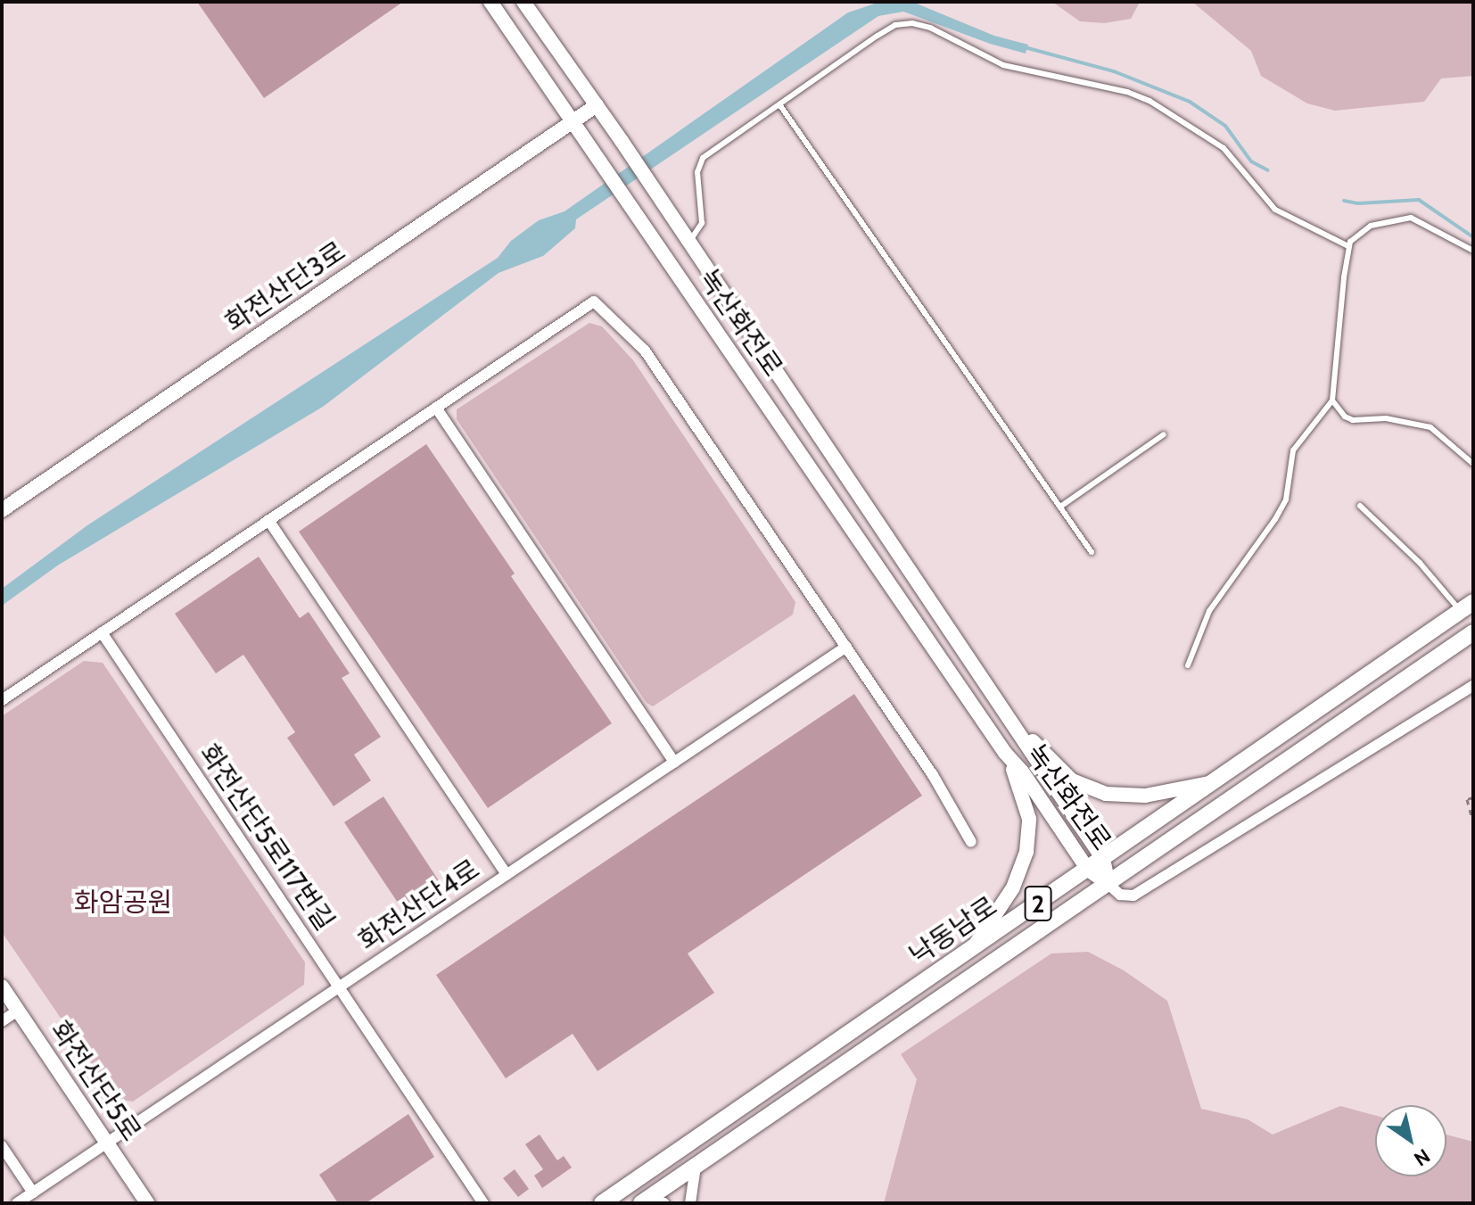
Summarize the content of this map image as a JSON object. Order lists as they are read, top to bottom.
{
  "streets": {
    "main road": [
      "화전산단3로",
      "녹산화전로",
      "2",
      "낙동남로",
      "화전산단5로"
    ],
    "street": ["화전산단5로117번길", "화전산단4로"]
  },
  "crossings": [
    ["화전산단3로", "녹산화전로"],
    ["녹산화전로", "낙동남로"],
    ["화전산단5로117번길", "화전산단4로"],
    ["화전산단4로", "화전산단5로"]
  ],
  "parks": ["화암공원"],
  "north": "bottom right"
}
